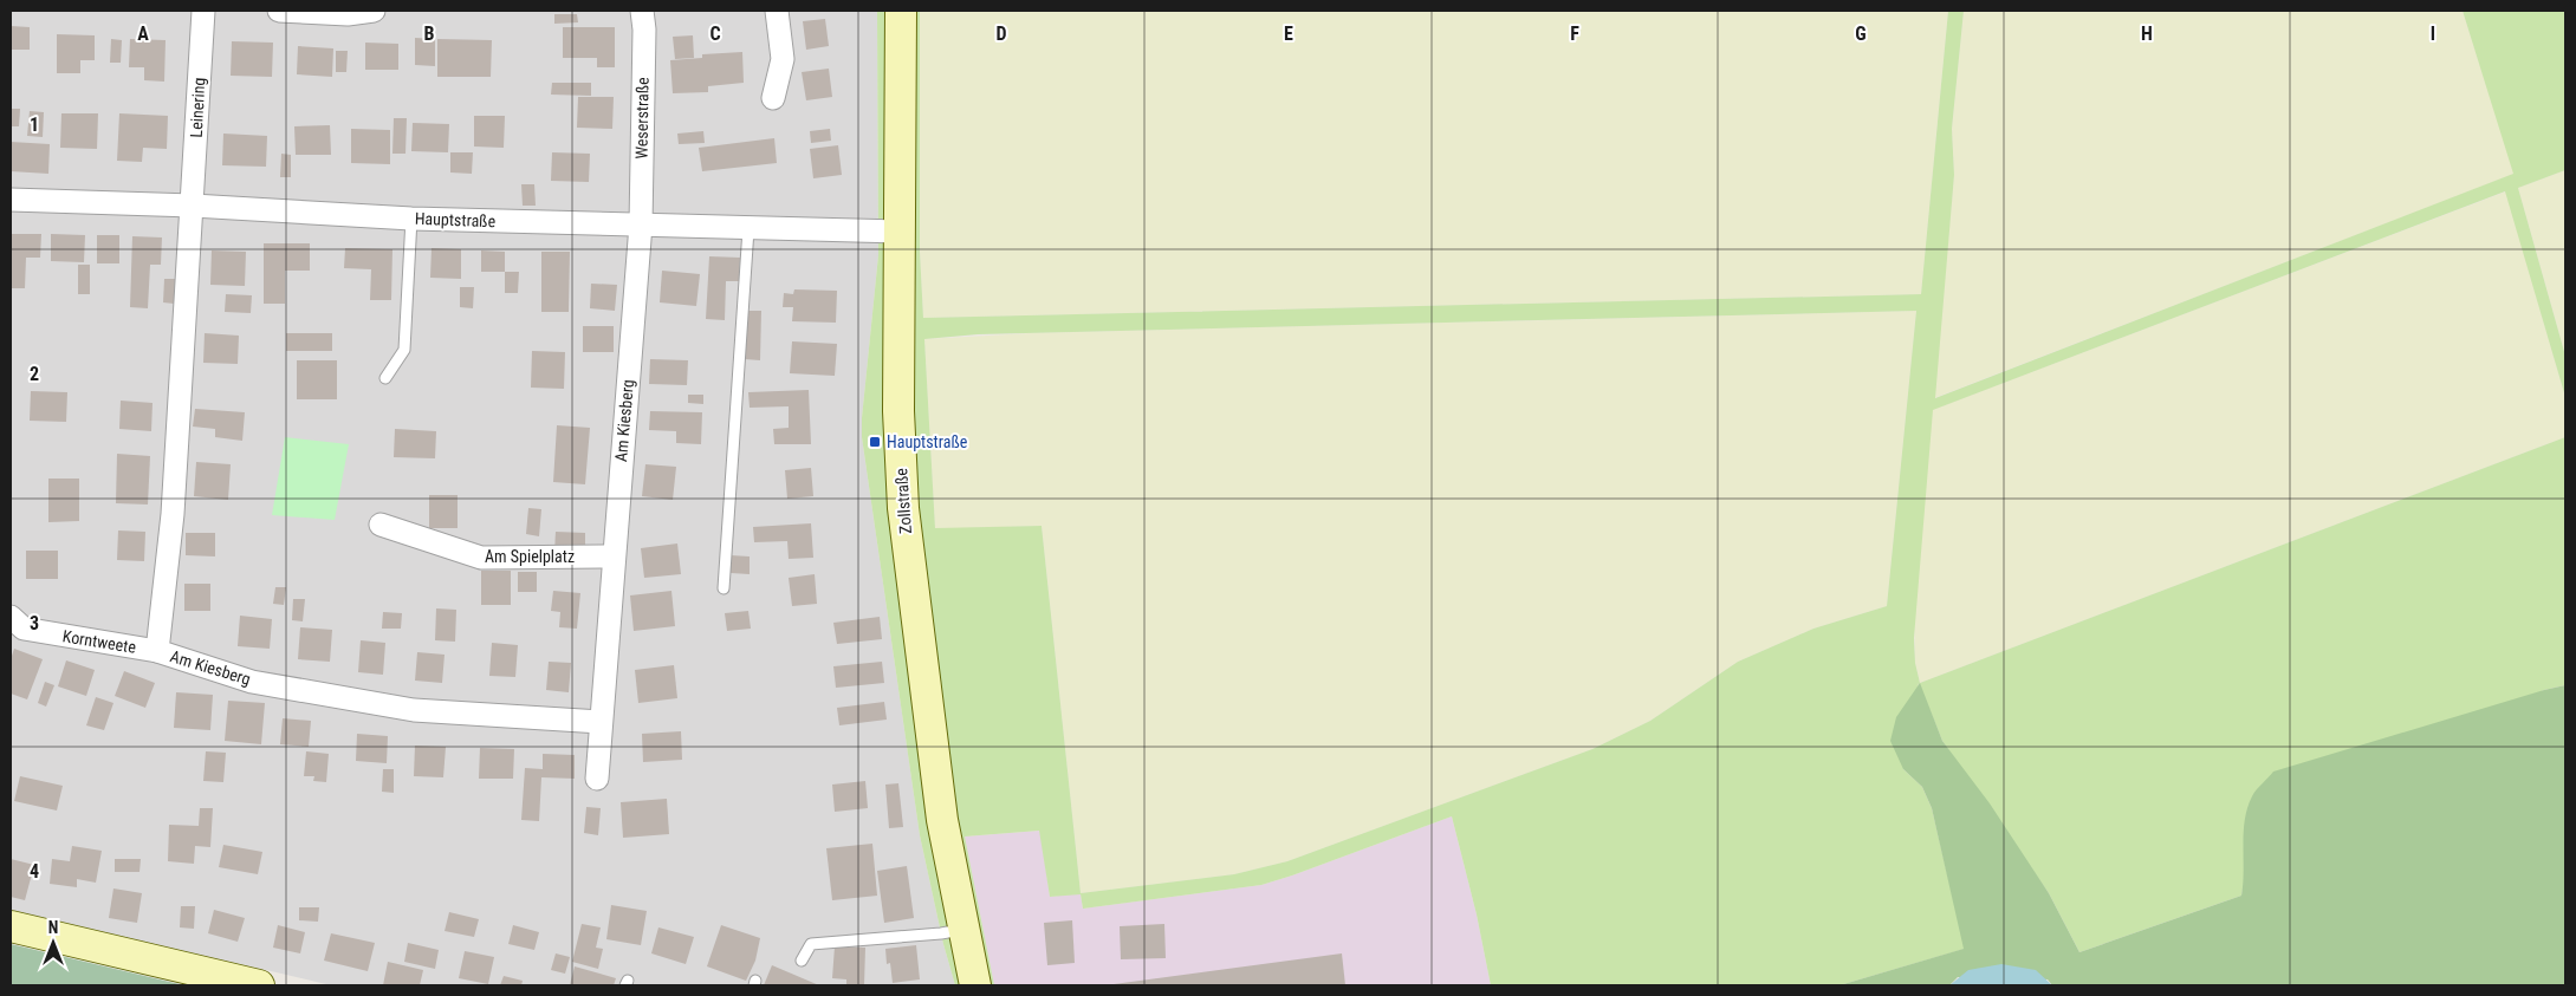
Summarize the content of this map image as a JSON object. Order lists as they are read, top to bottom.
{
  "streets": {
    "main road": ["Zollstraße"],
    "street": [
      "Leinering",
      "Weserstraße",
      "Hauptstraße",
      "Am Kiesberg",
      "Am Spielplatz",
      "Korntweete"
    ]
  },
  "crossings": [
    ["Leinering", "Hauptstraße"],
    ["Leinering", "Am Kiesberg"],
    ["Weserstraße", "Hauptstraße"],
    ["Weserstraße", "Am Kiesberg"],
    ["Hauptstraße", "Am Kiesberg"],
    ["Hauptstraße", "Zollstraße"],
    ["Am Kiesberg", "Am Spielplatz"],
    ["Am Kiesberg", "Korntweete"]
  ],
  "places": {
    "transit": ["Hauptstraße"]
  },
  "north": "top",
  "grid": {
    "columns": [
      "A",
      "B",
      "C",
      "D",
      "E",
      "F",
      "G",
      "H",
      "I"
    ],
    "rows": [
      "1",
      "2",
      "3",
      "4"
    ]
  }
}
